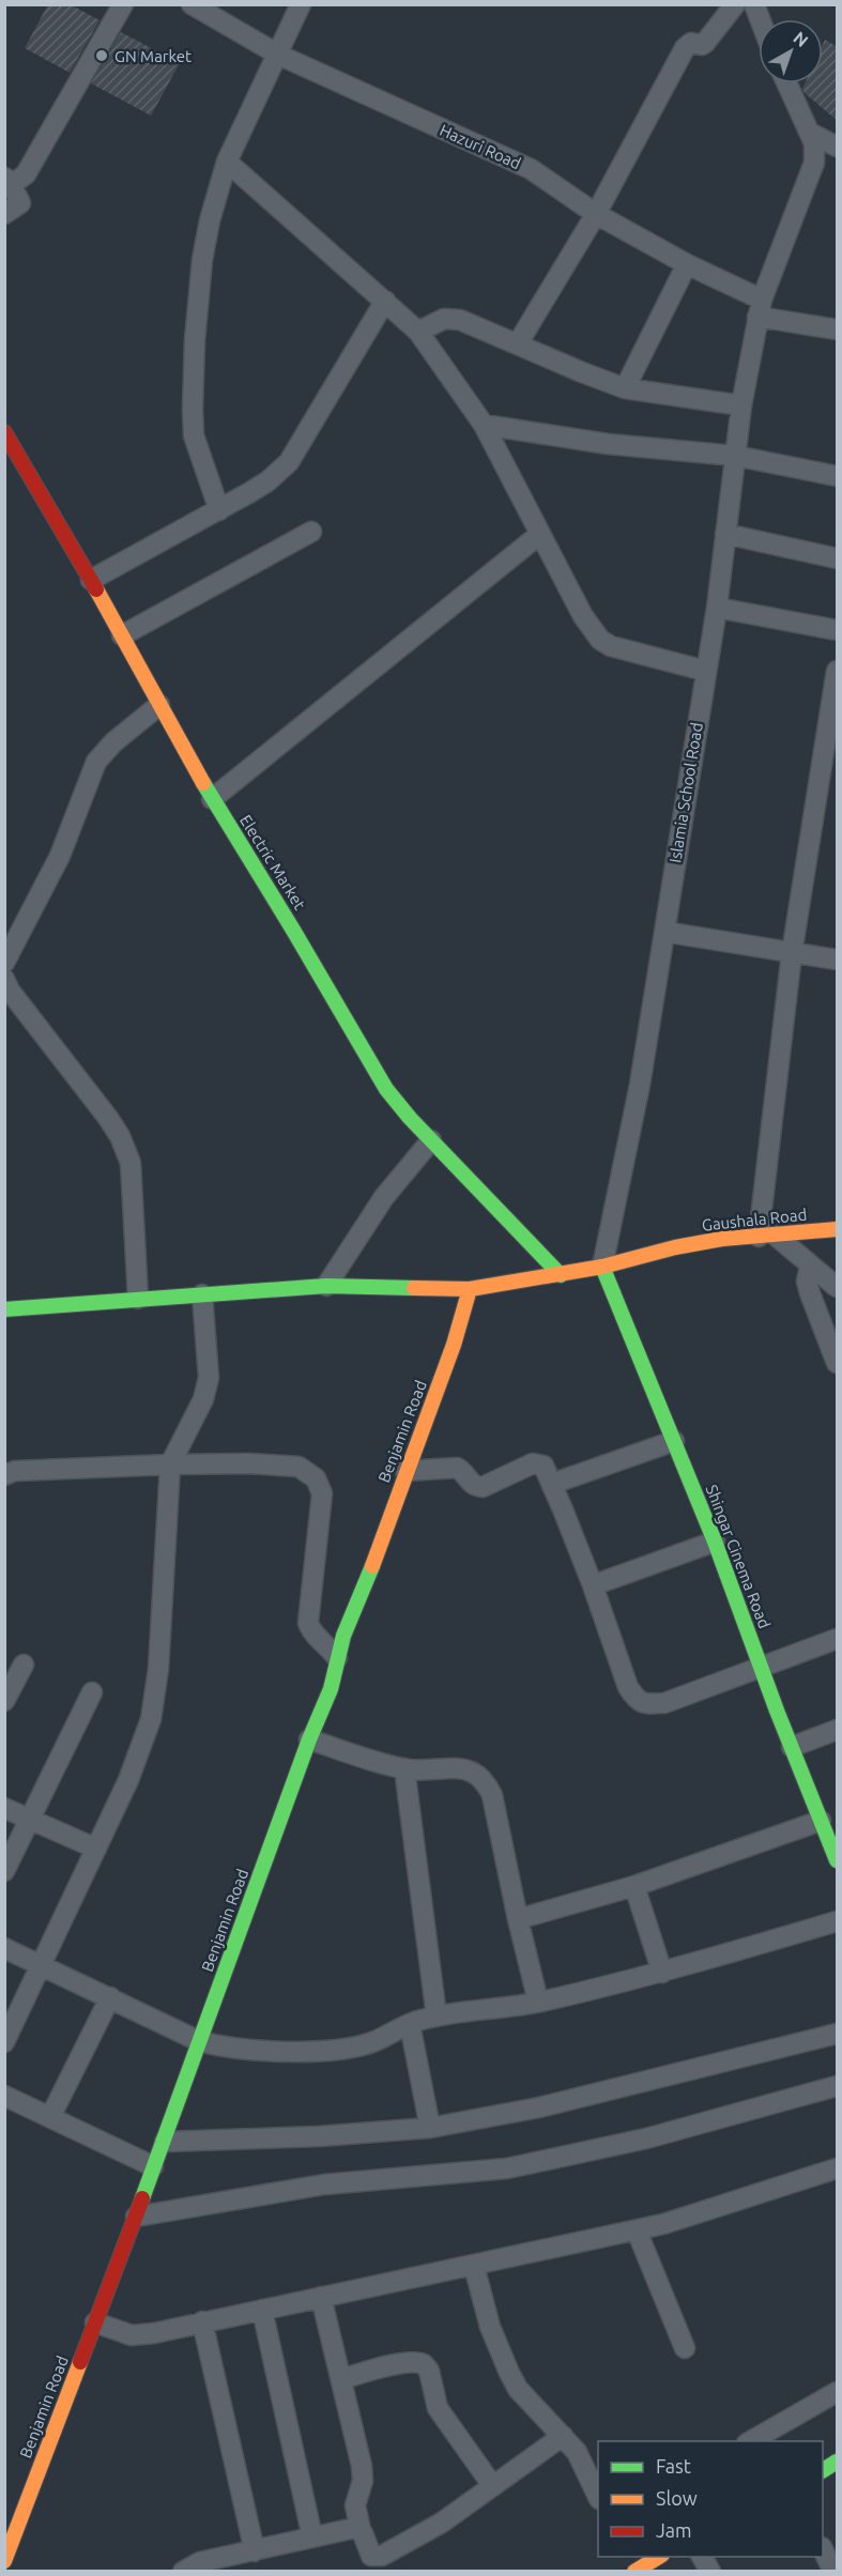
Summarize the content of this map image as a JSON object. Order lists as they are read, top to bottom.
{
  "streets": {
    "street": [
      "Hazuri Road",
      "Islamia School Road",
      "Electric Market",
      "Gaushala Road",
      "Benjamin Road",
      "Shingar Cinema Road"
    ]
  },
  "crossings": [
    ["Hazuri Road", "Islamia School Road"],
    ["Islamia School Road", "Gaushala Road"],
    ["Islamia School Road", "Shingar Cinema Road"],
    ["Electric Market", "Gaushala Road"],
    ["Gaushala Road", "Benjamin Road"],
    ["Gaushala Road", "Shingar Cinema Road"]
  ],
  "places": ["GN Market"],
  "legend": ["Fast", "Slow", "Jam"],
  "north": "top right"
}
